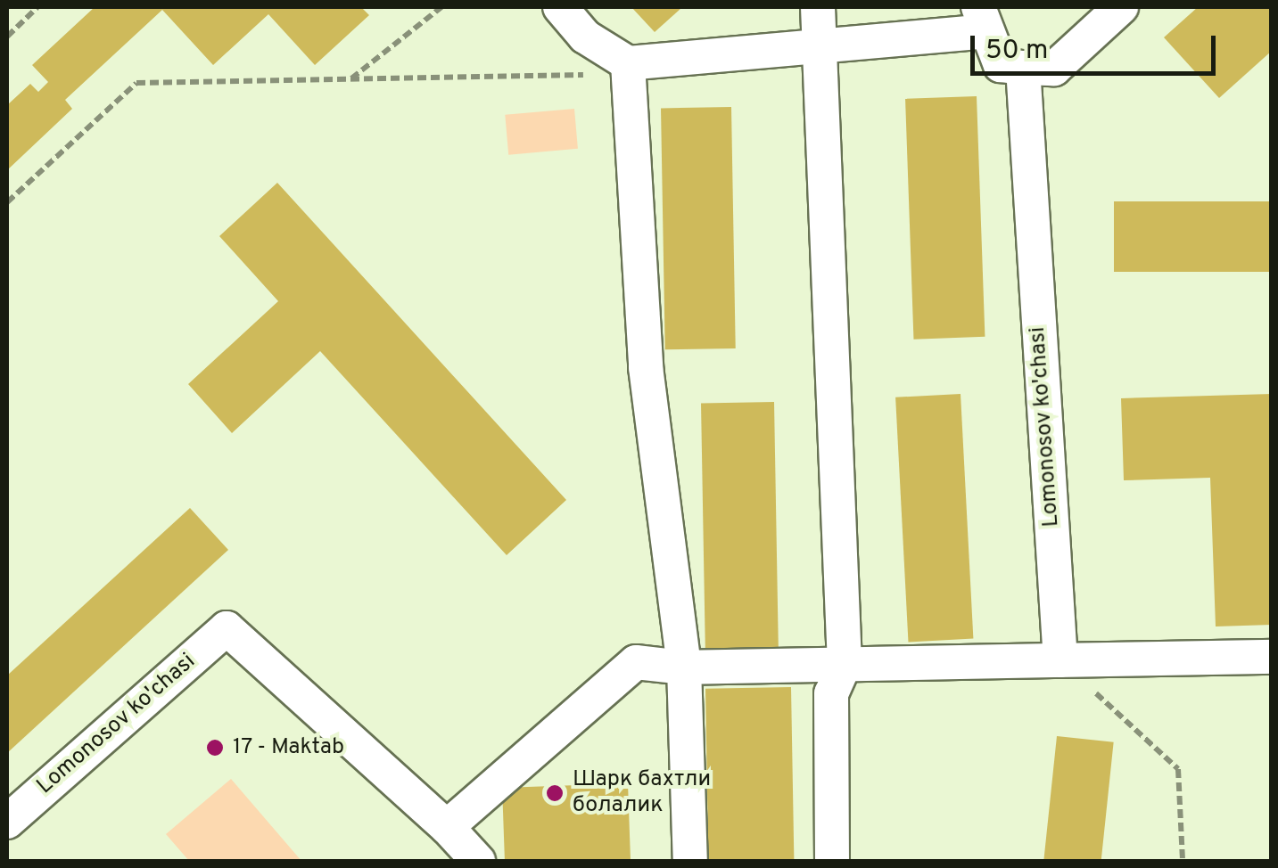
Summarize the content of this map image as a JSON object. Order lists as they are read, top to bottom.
{
  "streets": {
    "street": ["Lomonosov ko'chasi"]
  },
  "places": ["17 - Maktab", "Шарк бахтли болалик"],
  "scale_bar": "50 m"
}
